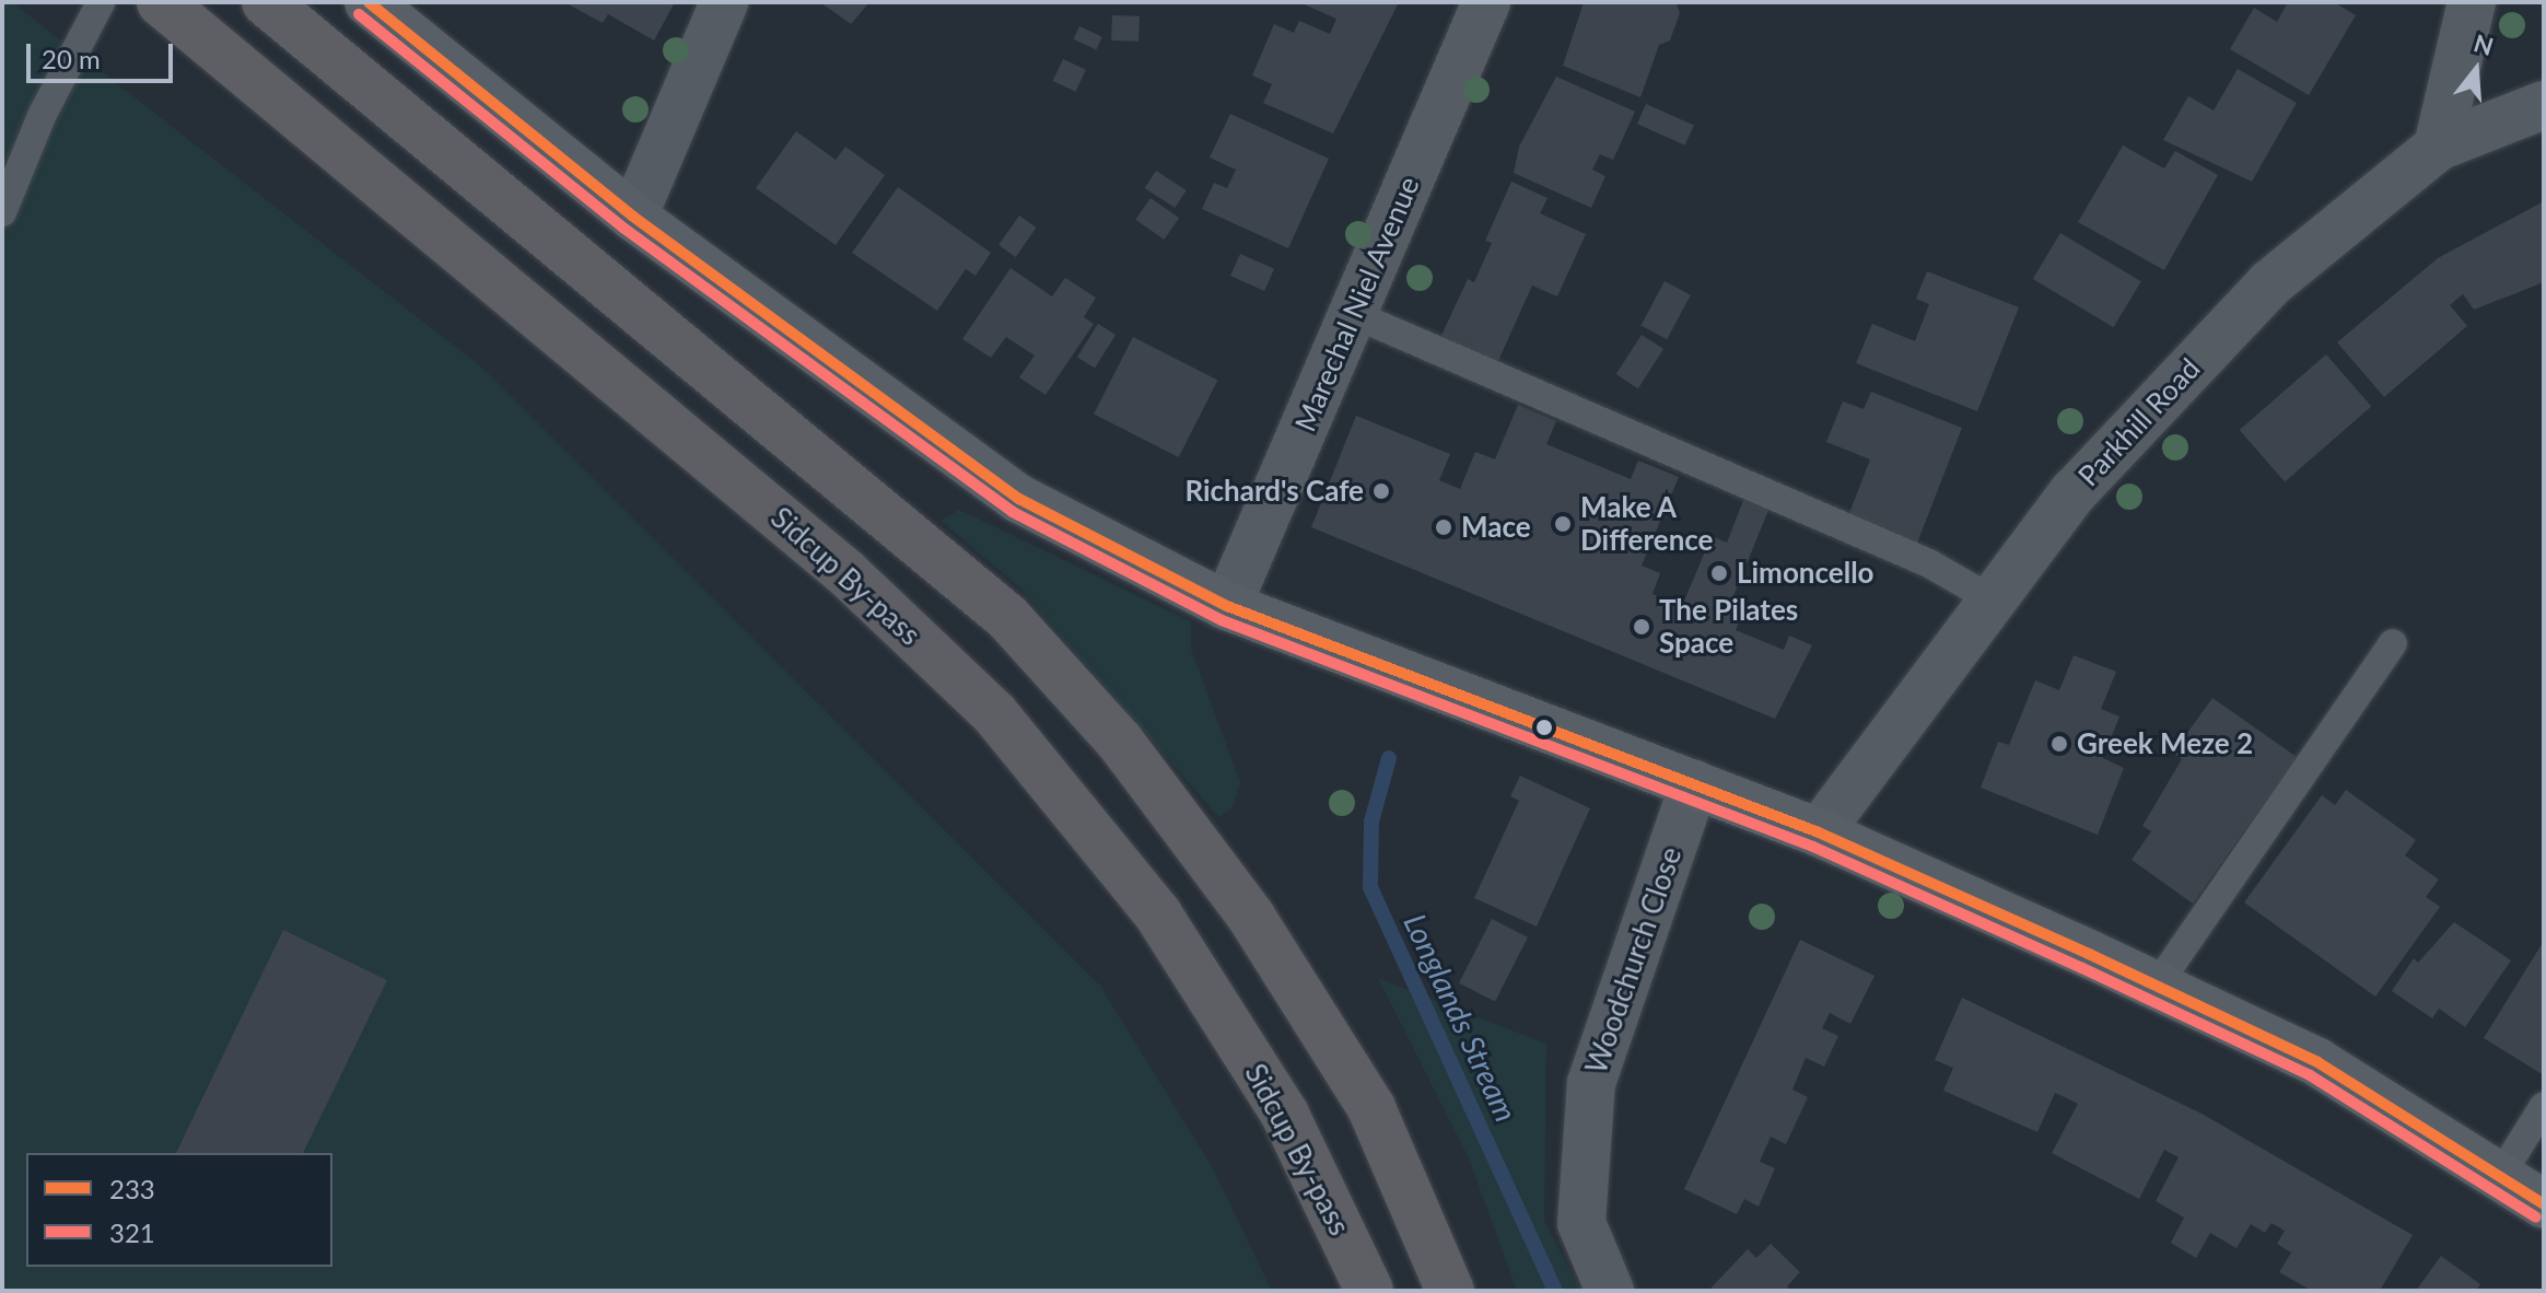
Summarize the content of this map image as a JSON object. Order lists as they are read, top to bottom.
{
  "streets": {
    "highway": ["Sidcup By-pass"],
    "street": ["Marechal Niel Avenue", "Parkhill Road", "Woodchurch Close"]
  },
  "water": ["Longlands Stream"],
  "places": [
    "Richard's Cafe",
    "Make A Difference",
    "Mace",
    "Limoncello",
    "The Pilates Space",
    "Greek Meze 2"
  ],
  "lines": ["transit line 233", "transit line 321"],
  "legend": ["233", "321"],
  "scale_bar": "20 m",
  "north": "top"
}
